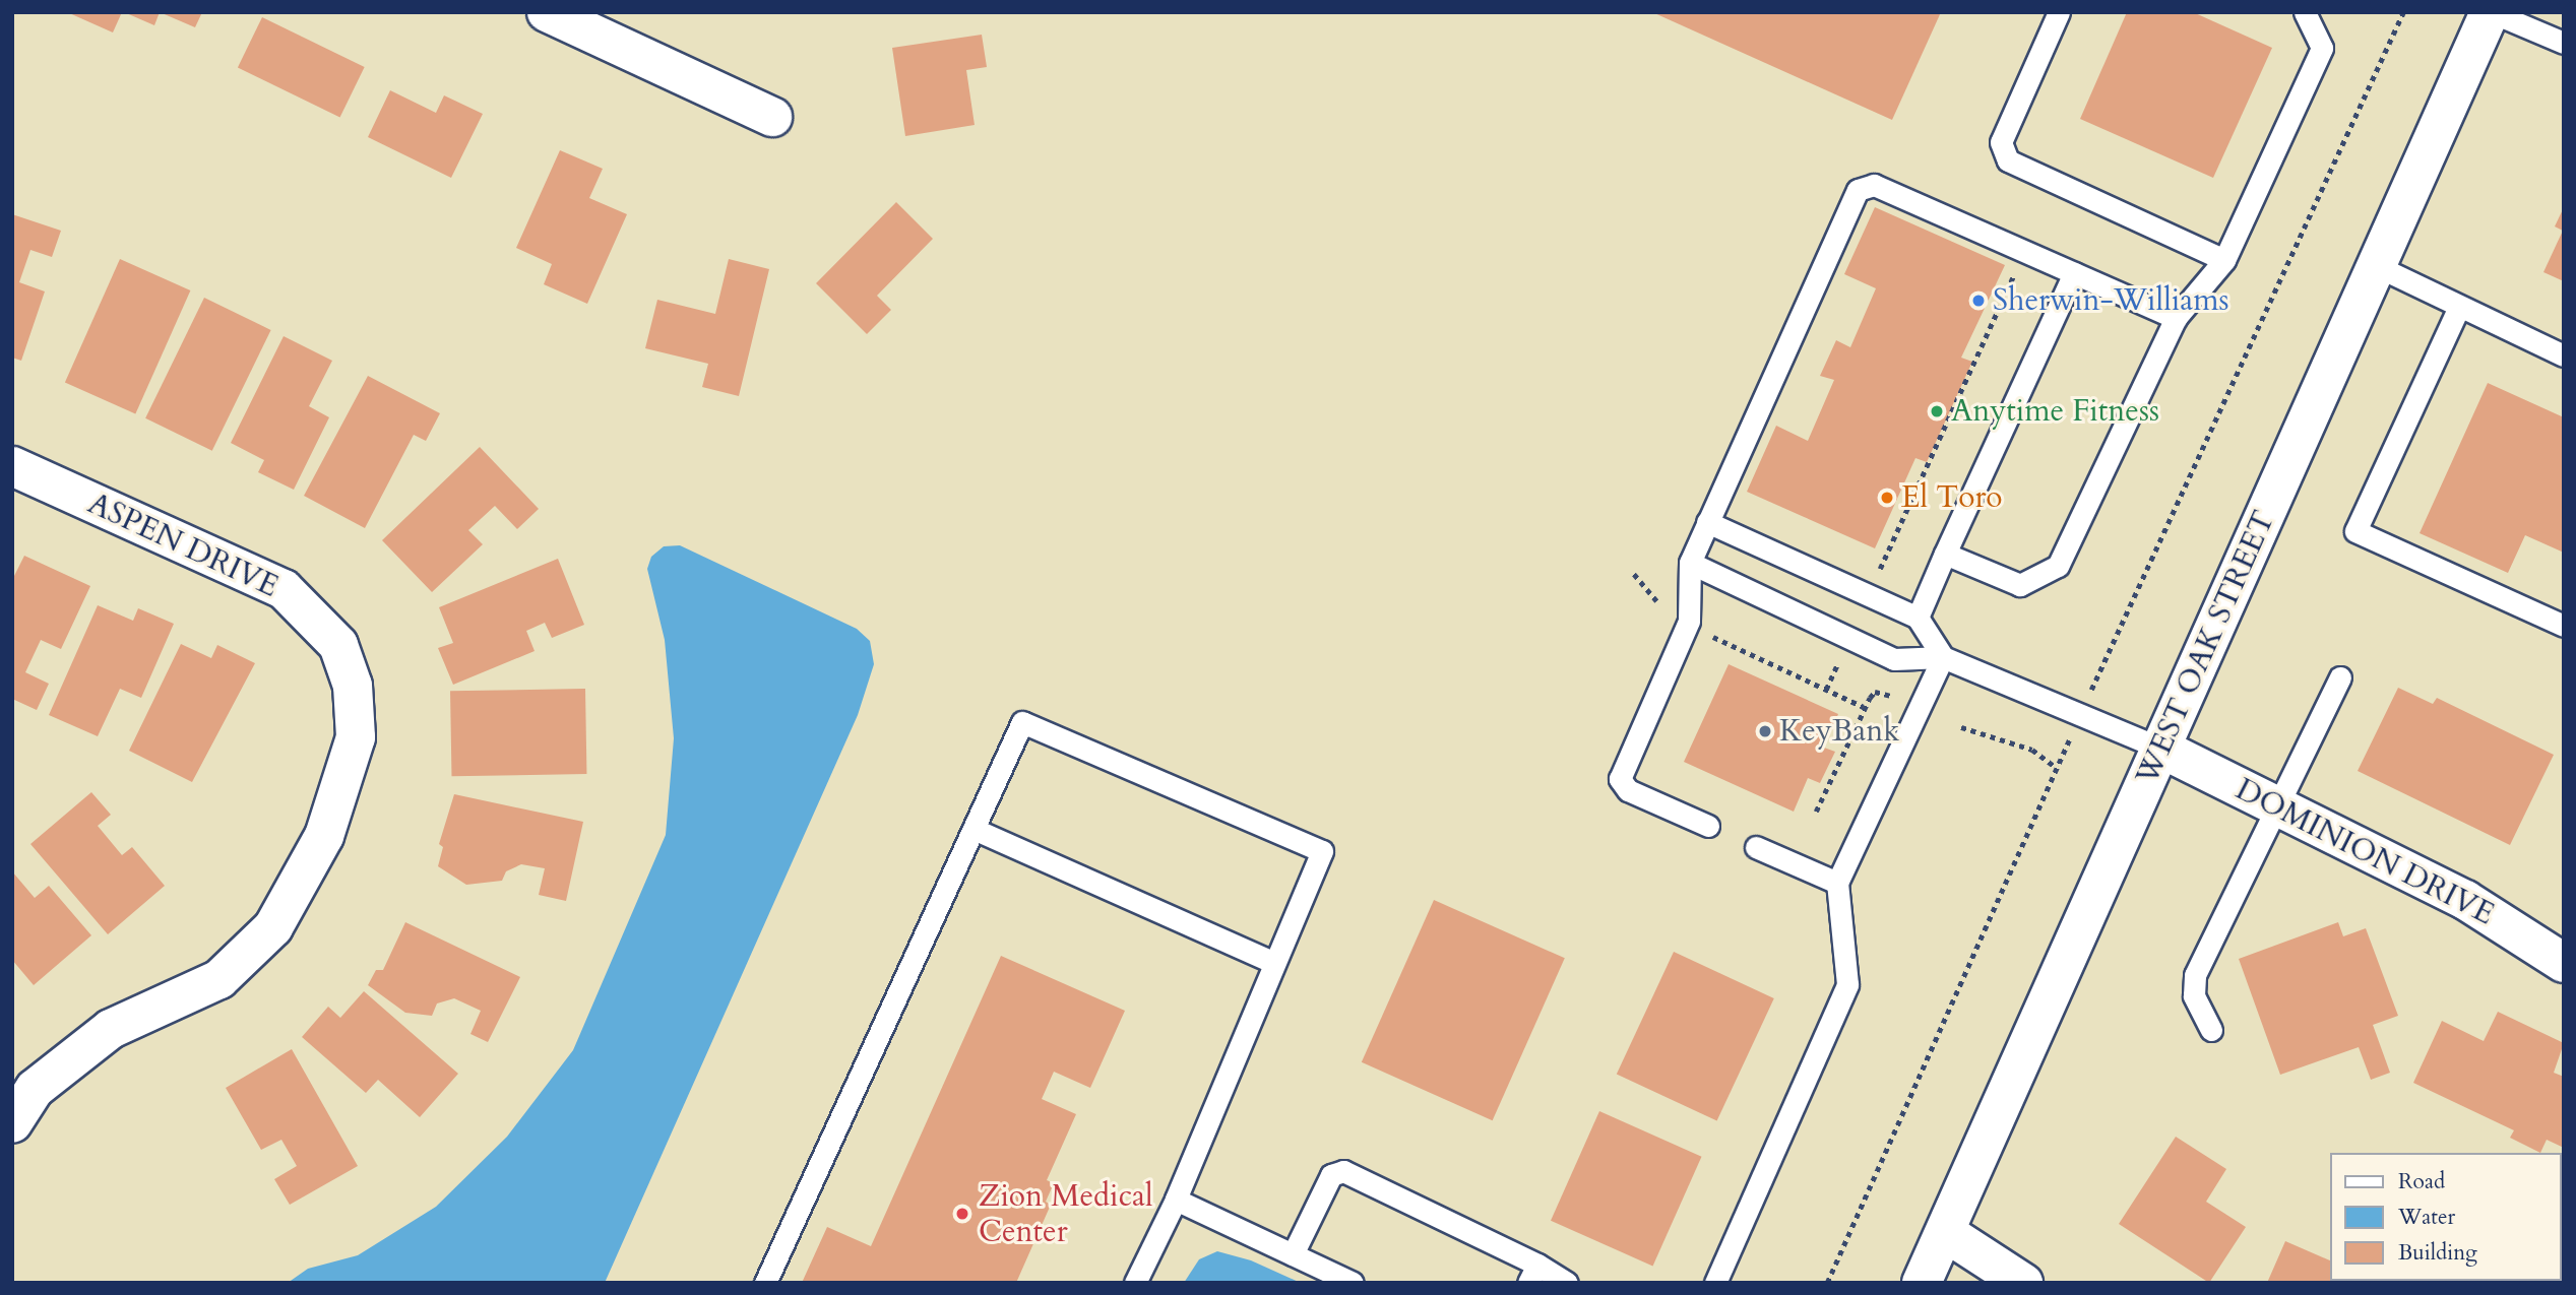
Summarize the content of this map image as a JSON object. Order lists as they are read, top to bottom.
{
  "streets": {
    "street": ["ASPEN DRIVE", "WEST OAK STREET", "DOMINION DRIVE"]
  },
  "crossings": [
    ["WEST OAK STREET", "DOMINION DRIVE"]
  ],
  "places": [
    "Sherwin-Williams",
    "Anytime Fitness",
    "El Toro",
    "KeyBank",
    "Zion Medical Center"
  ],
  "legend": ["Road", "Water", "Building"]
}
